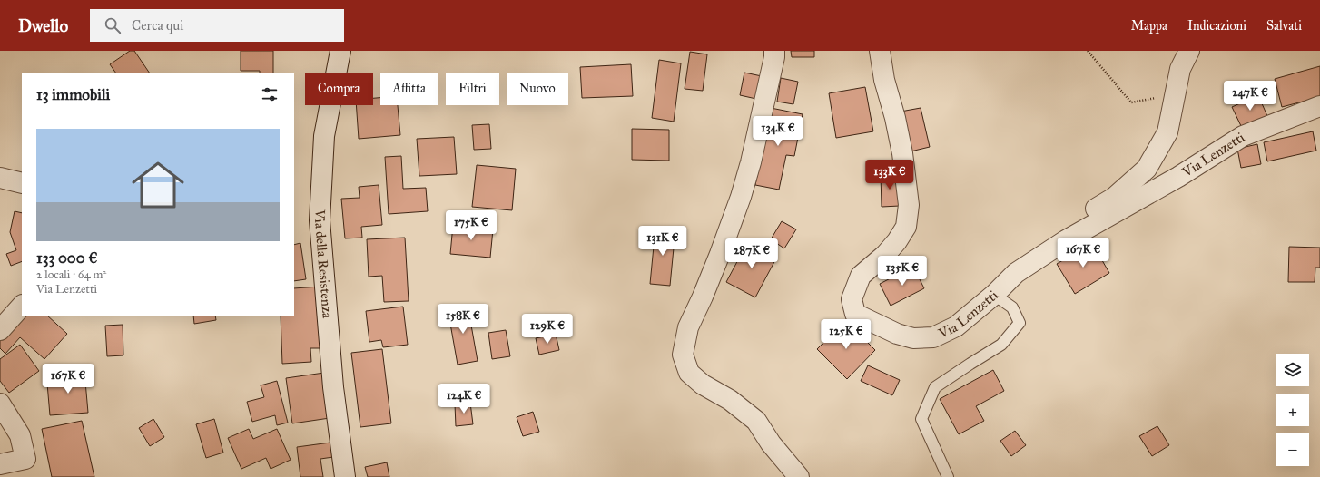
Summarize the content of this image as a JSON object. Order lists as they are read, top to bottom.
{
  "streets": {
    "street": ["Via Lenzetti", "Via della Resistenza"]
  },
  "page": {
    "header": "Dwello",
    "search": "Cerca qui",
    "nav": ["Mappa", "Indicazioni", "Salvati"],
    "chip": [
      "Compra",
      "Affitta",
      "Filtri",
      "Nuovo"
    ],
    "heading": "13 immobili",
    "price": [
      "247K €",
      "134K €",
      "133K €",
      "175K €",
      "131K €",
      "167K €",
      "287K €",
      "135K €",
      "158K €",
      "129K €",
      "125K €",
      "167K €",
      "124K €"
    ],
    "list": [
      {
        "name": "133 000 €",
        "note": "2 locali · 64 m² · Via Lenzetti"
      }
    ],
    "map_buttons": ["+", "−"]
  }
}
